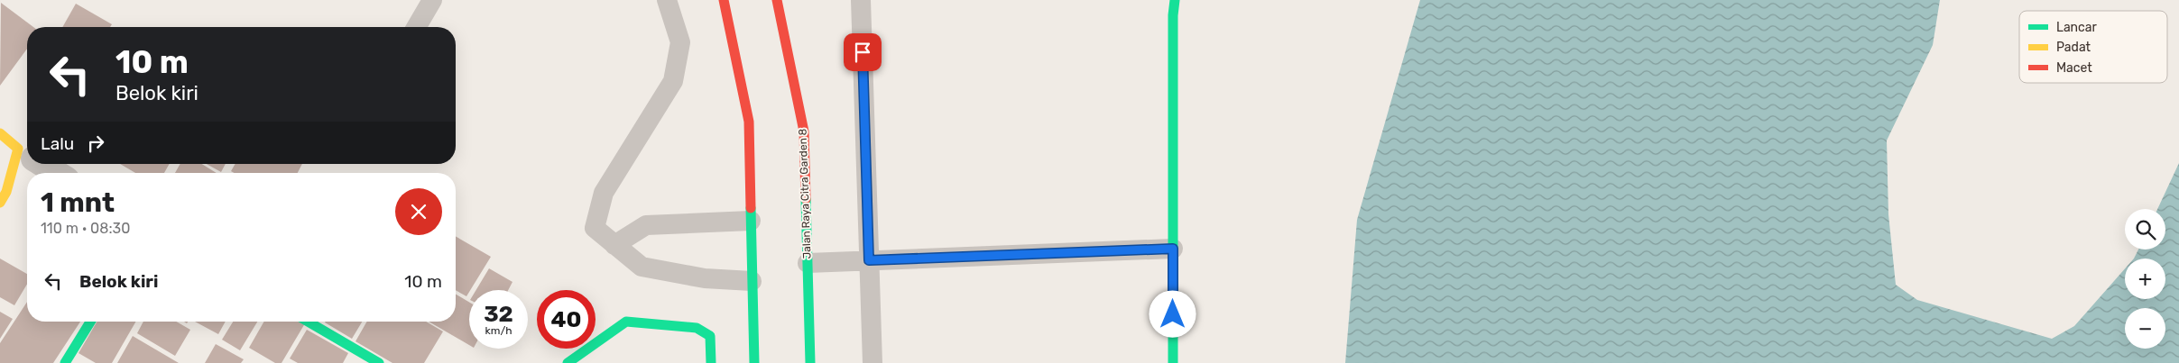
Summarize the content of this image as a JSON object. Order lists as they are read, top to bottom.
{
  "streets": {
    "street": ["Jalan Raya Citra Garden 8"]
  },
  "legend": ["Lancar", "Padat", "Macet"],
  "page": {
    "turn": ["10 m", "Belok kiri"],
    "then": "Lalu",
    "heading": ["1 mnt", "110 m · 08:30"],
    "map_buttons": ["+", "−"],
    "list": [
      {
        "name": "Belok kiri",
        "value": "10 m"
      }
    ],
    "speed": "32 km/h",
    "limit": "40"
  }
}
